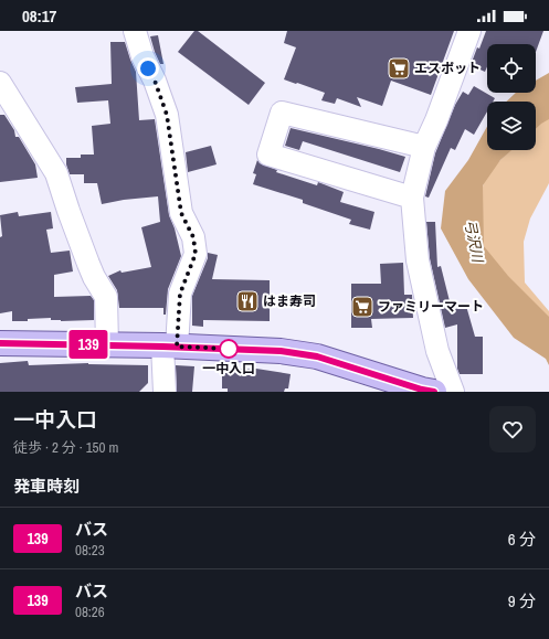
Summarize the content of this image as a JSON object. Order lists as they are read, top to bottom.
{
  "water": ["弓沢川"],
  "places": {
    "supermarket": ["エスポット", "ファミリーマート"],
    "restaurant": ["はま寿司"],
    "other": ["一中入口"]
  },
  "lines": ["bus line 139"],
  "page": {
    "status": "08:17",
    "on_map": "139",
    "heading": [
      ["一中入口", "徒歩 · 2 分 · 150 m"],
      "発車時刻"
    ],
    "list": [
      {
        "mark": "139",
        "name": "バス",
        "note": "08:23",
        "value": "6 分"
      },
      {
        "mark": "139",
        "name": "バス",
        "note": "08:26",
        "value": "9 分"
      }
    ]
  }
}
